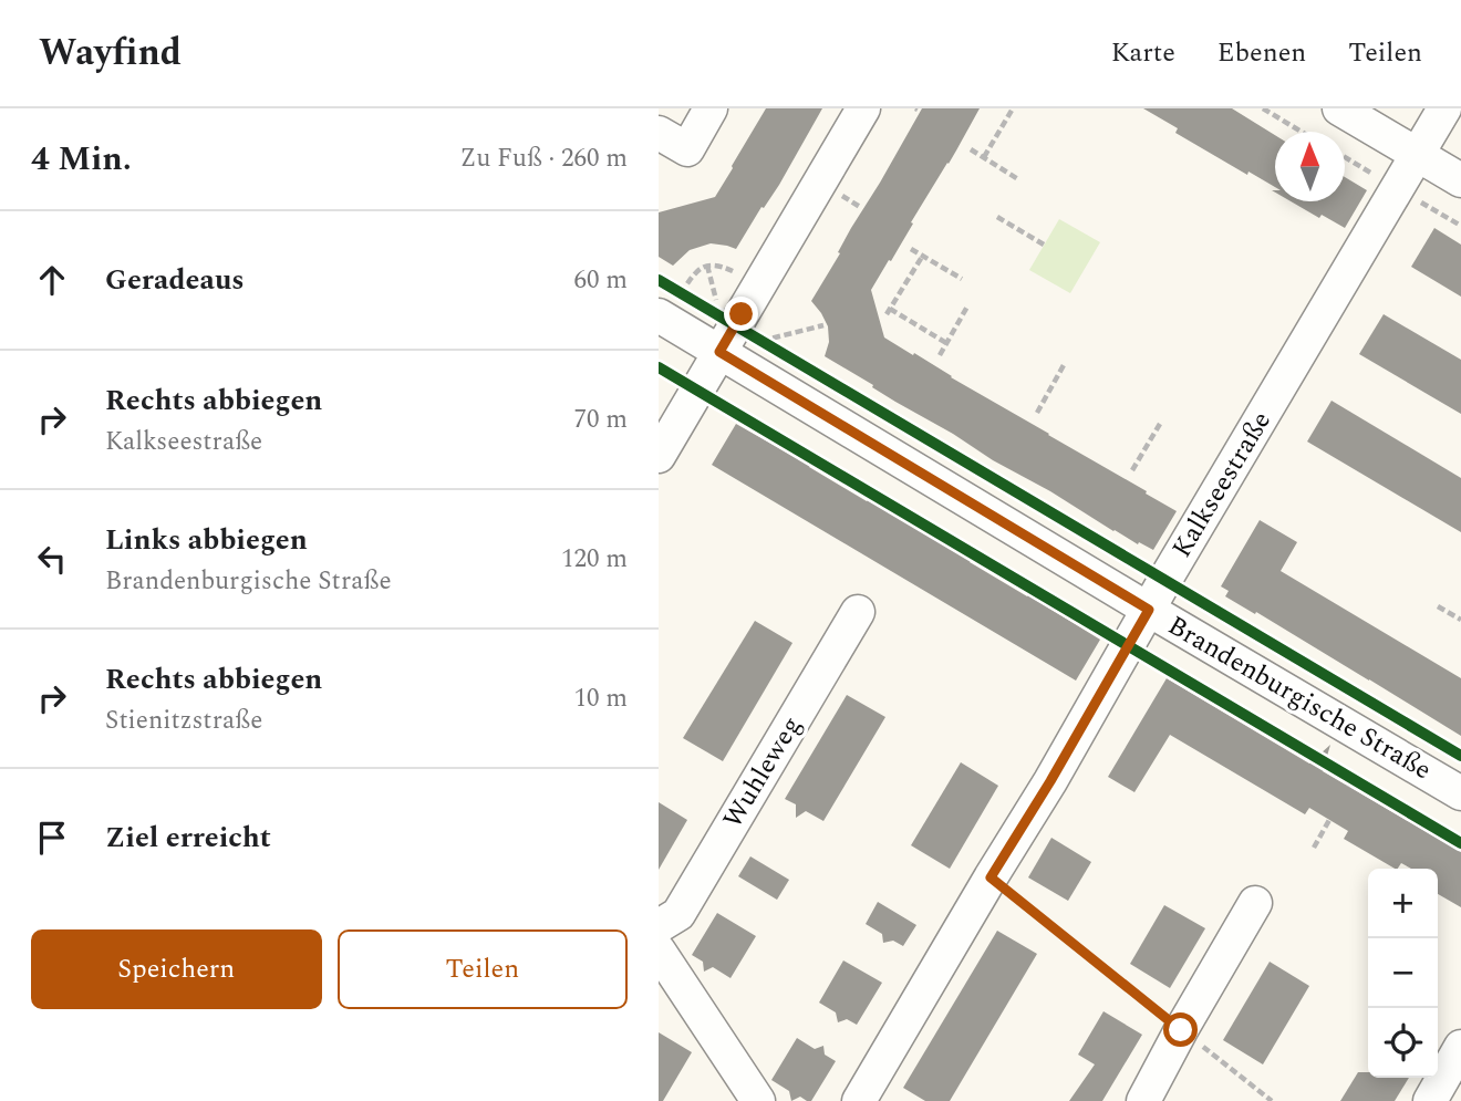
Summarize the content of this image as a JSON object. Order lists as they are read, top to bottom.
{
  "streets": {
    "street": ["Kalkseestraße", "Brandenburgische Straße", "Wuhleweg"]
  },
  "crossings": [
    ["Kalkseestraße", "Brandenburgische Straße"]
  ],
  "north": "top",
  "page": {
    "header": "Wayfind",
    "nav": ["Karte", "Ebenen", "Teilen"],
    "heading": ["4 Min.", "Zu Fuß · 260 m"],
    "list": [
      ["Geradeaus", "60 m"],
      ["Rechts abbiegen", "Kalkseestraße", "70 m"],
      ["Links abbiegen", "Brandenburgische Straße", "120 m"],
      ["Rechts abbiegen", "Stienitzstraße", "10 m"],
      "Ziel erreicht"
    ],
    "map_buttons": ["+", "−"],
    "buttons": ["Speichern", "Teilen"]
  }
}
